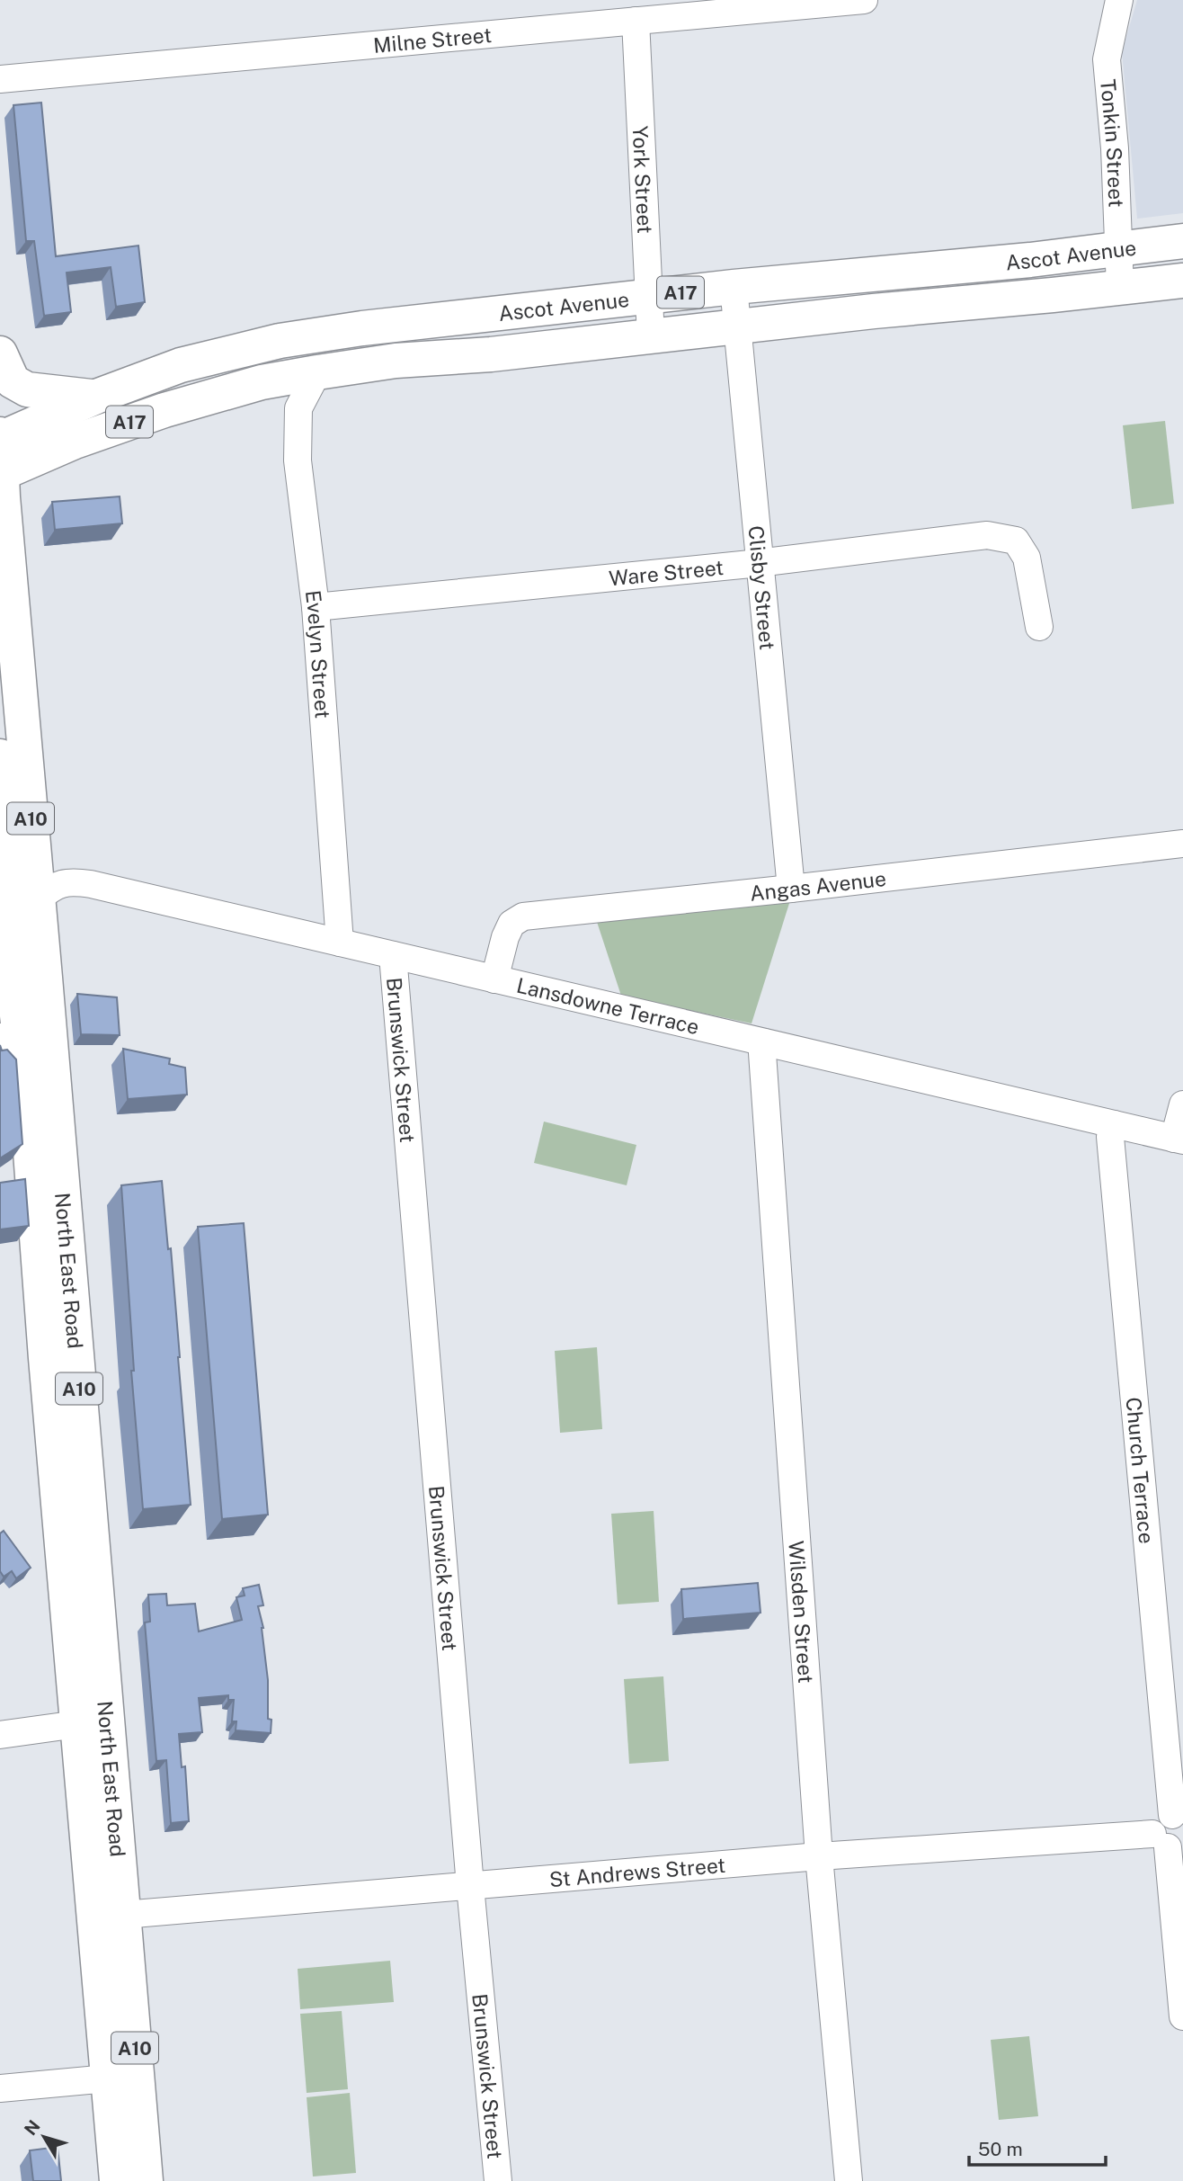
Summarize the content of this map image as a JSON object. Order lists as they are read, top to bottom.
{
  "streets": {
    "highway": [
      "Ascot Avenue",
      "A17",
      "A10",
      "North East Road"
    ],
    "street": [
      "Milne Street",
      "Tonkin Street",
      "York Street",
      "Ware Street",
      "Clisby Street",
      "Evelyn Street",
      "Angas Avenue",
      "Lansdowne Terrace",
      "Brunswick Street",
      "Church Terrace",
      "Wilsden Street",
      "St Andrews Street"
    ]
  },
  "crossings": [
    ["Milne Street", "York Street"],
    ["Tonkin Street", "Ascot Avenue"],
    ["York Street", "Ascot Avenue"],
    ["Ascot Avenue", "Clisby Street"],
    ["Ascot Avenue", "Evelyn Street"],
    ["Ascot Avenue", "North East Road"],
    ["Ware Street", "Clisby Street"],
    ["Ware Street", "Evelyn Street"],
    ["Clisby Street", "Angas Avenue"],
    ["Evelyn Street", "Lansdowne Terrace"],
    ["Angas Avenue", "Lansdowne Terrace"],
    ["Lansdowne Terrace", "Brunswick Street"],
    ["Lansdowne Terrace", "North East Road"],
    ["Lansdowne Terrace", "Church Terrace"],
    ["Lansdowne Terrace", "Wilsden Street"],
    ["Brunswick Street", "St Andrews Street"],
    ["North East Road", "St Andrews Street"],
    ["Church Terrace", "St Andrews Street"],
    ["Wilsden Street", "St Andrews Street"]
  ],
  "scale_bar": "50 m",
  "north": "top left"
}
